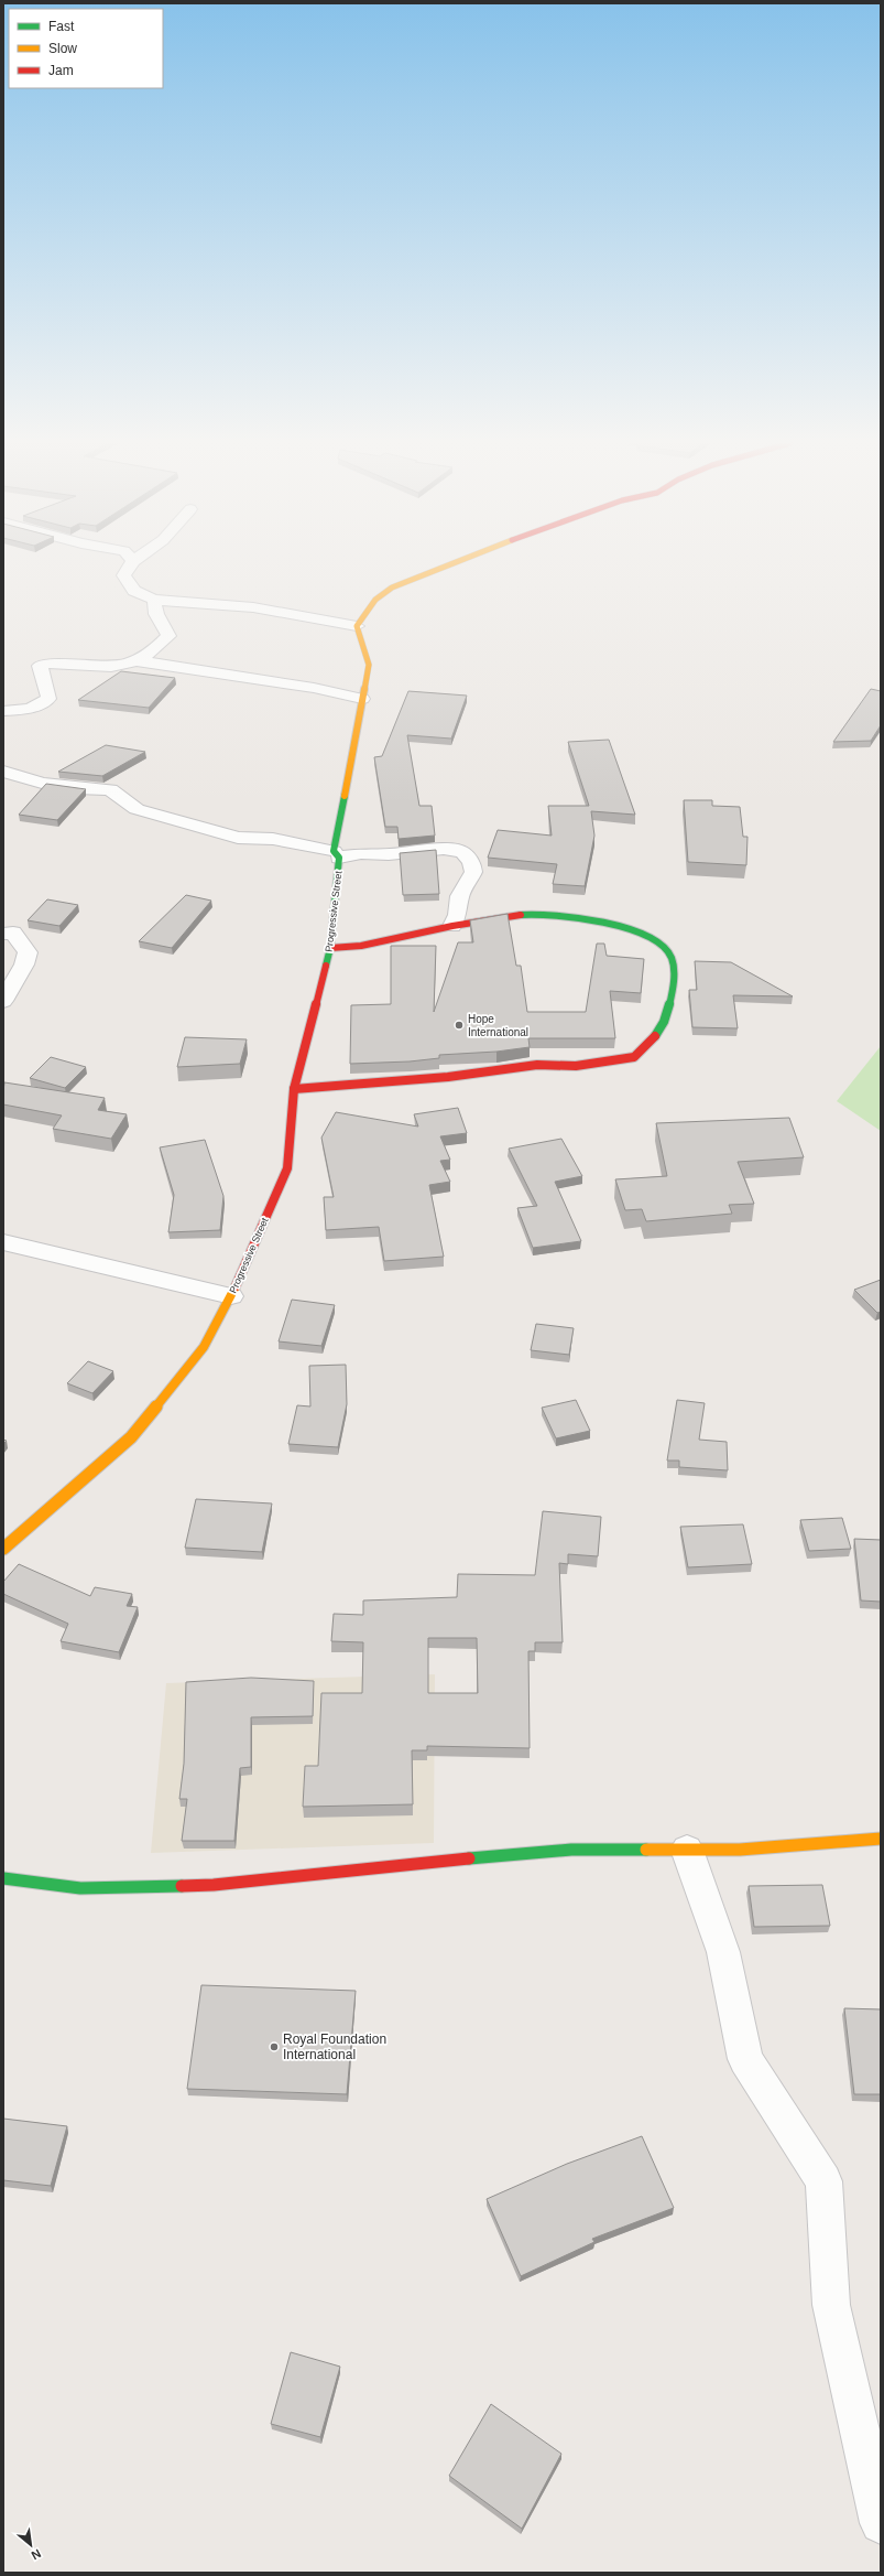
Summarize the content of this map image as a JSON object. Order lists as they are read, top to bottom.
{
  "streets": {
    "street": ["Progressive Street"]
  },
  "places": ["Hope International", "Royal Foundation International"],
  "legend": ["Fast", "Slow", "Jam"],
  "north": "bottom right"
}
